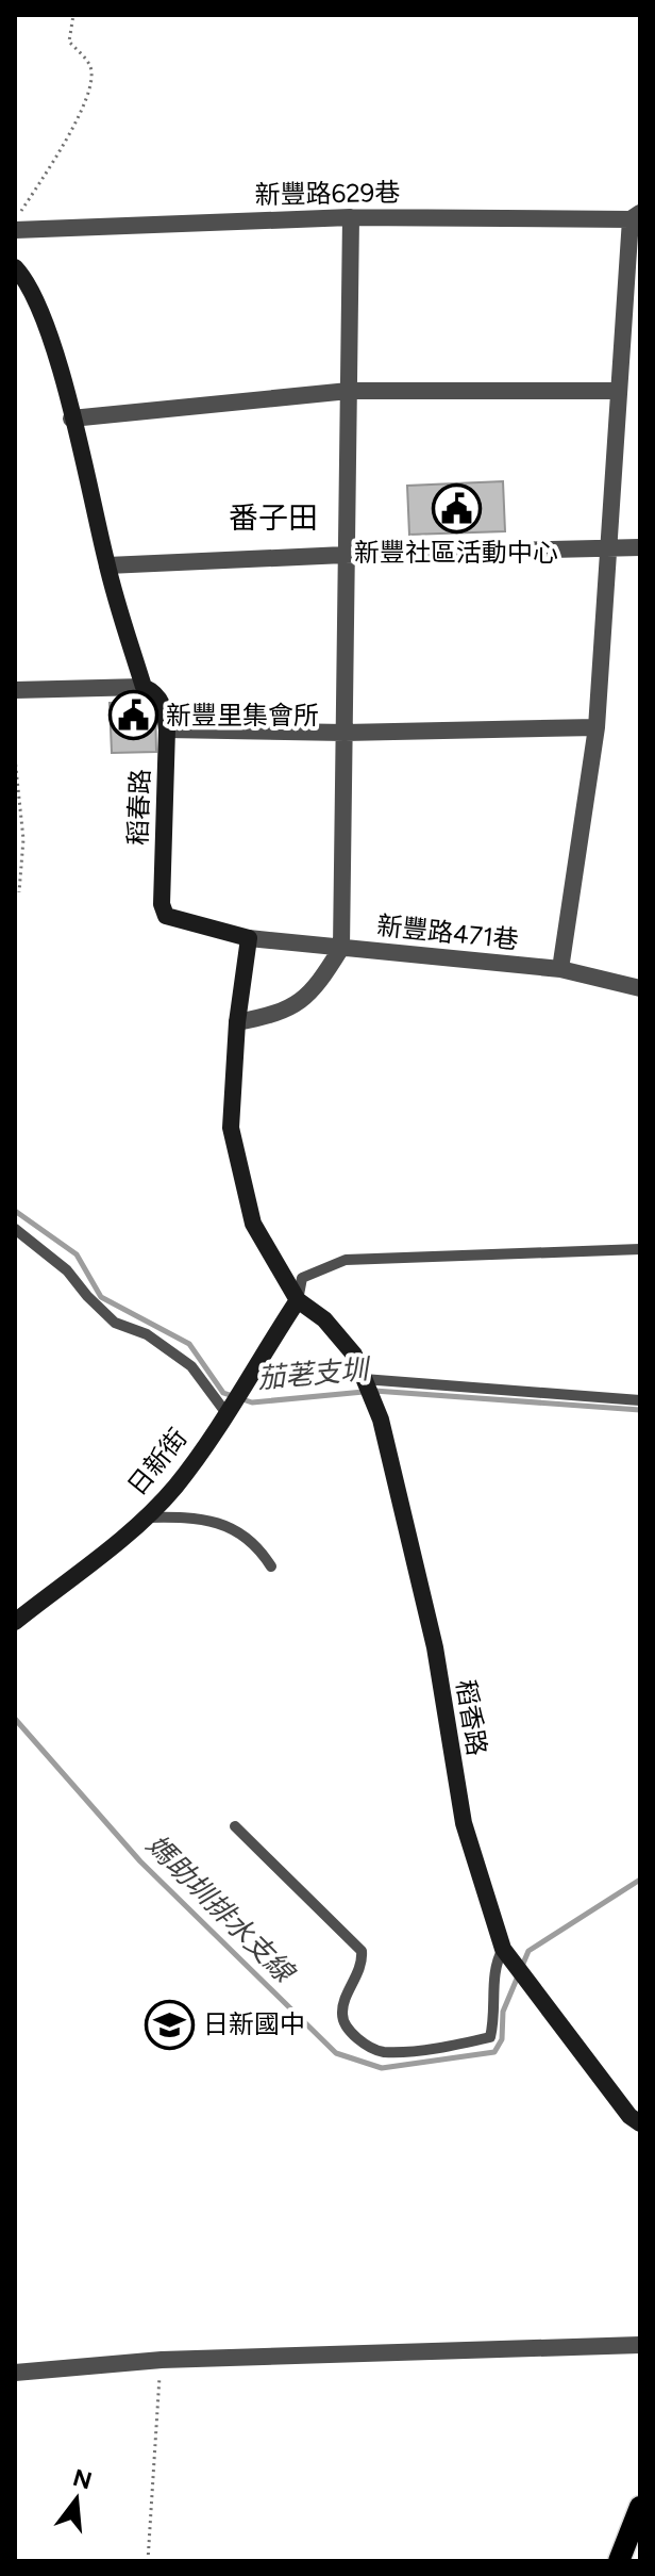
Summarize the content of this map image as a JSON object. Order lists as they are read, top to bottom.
{
  "streets": {
    "street": [
      "新豐路629巷",
      "稻春路",
      "新豐路471巷",
      "日新街",
      "稻香路"
    ]
  },
  "crossings": [
    ["稻春路", "新豐路471巷"],
    ["日新街", "稻香路"]
  ],
  "districts": ["番子田"],
  "water": ["茄荖支圳", "媽助圳排水支線"],
  "places": {
    "public building": ["新豐社區活動中心", "新豐里集會所"],
    "school or university": ["日新國中"]
  },
  "north": "top"
}
